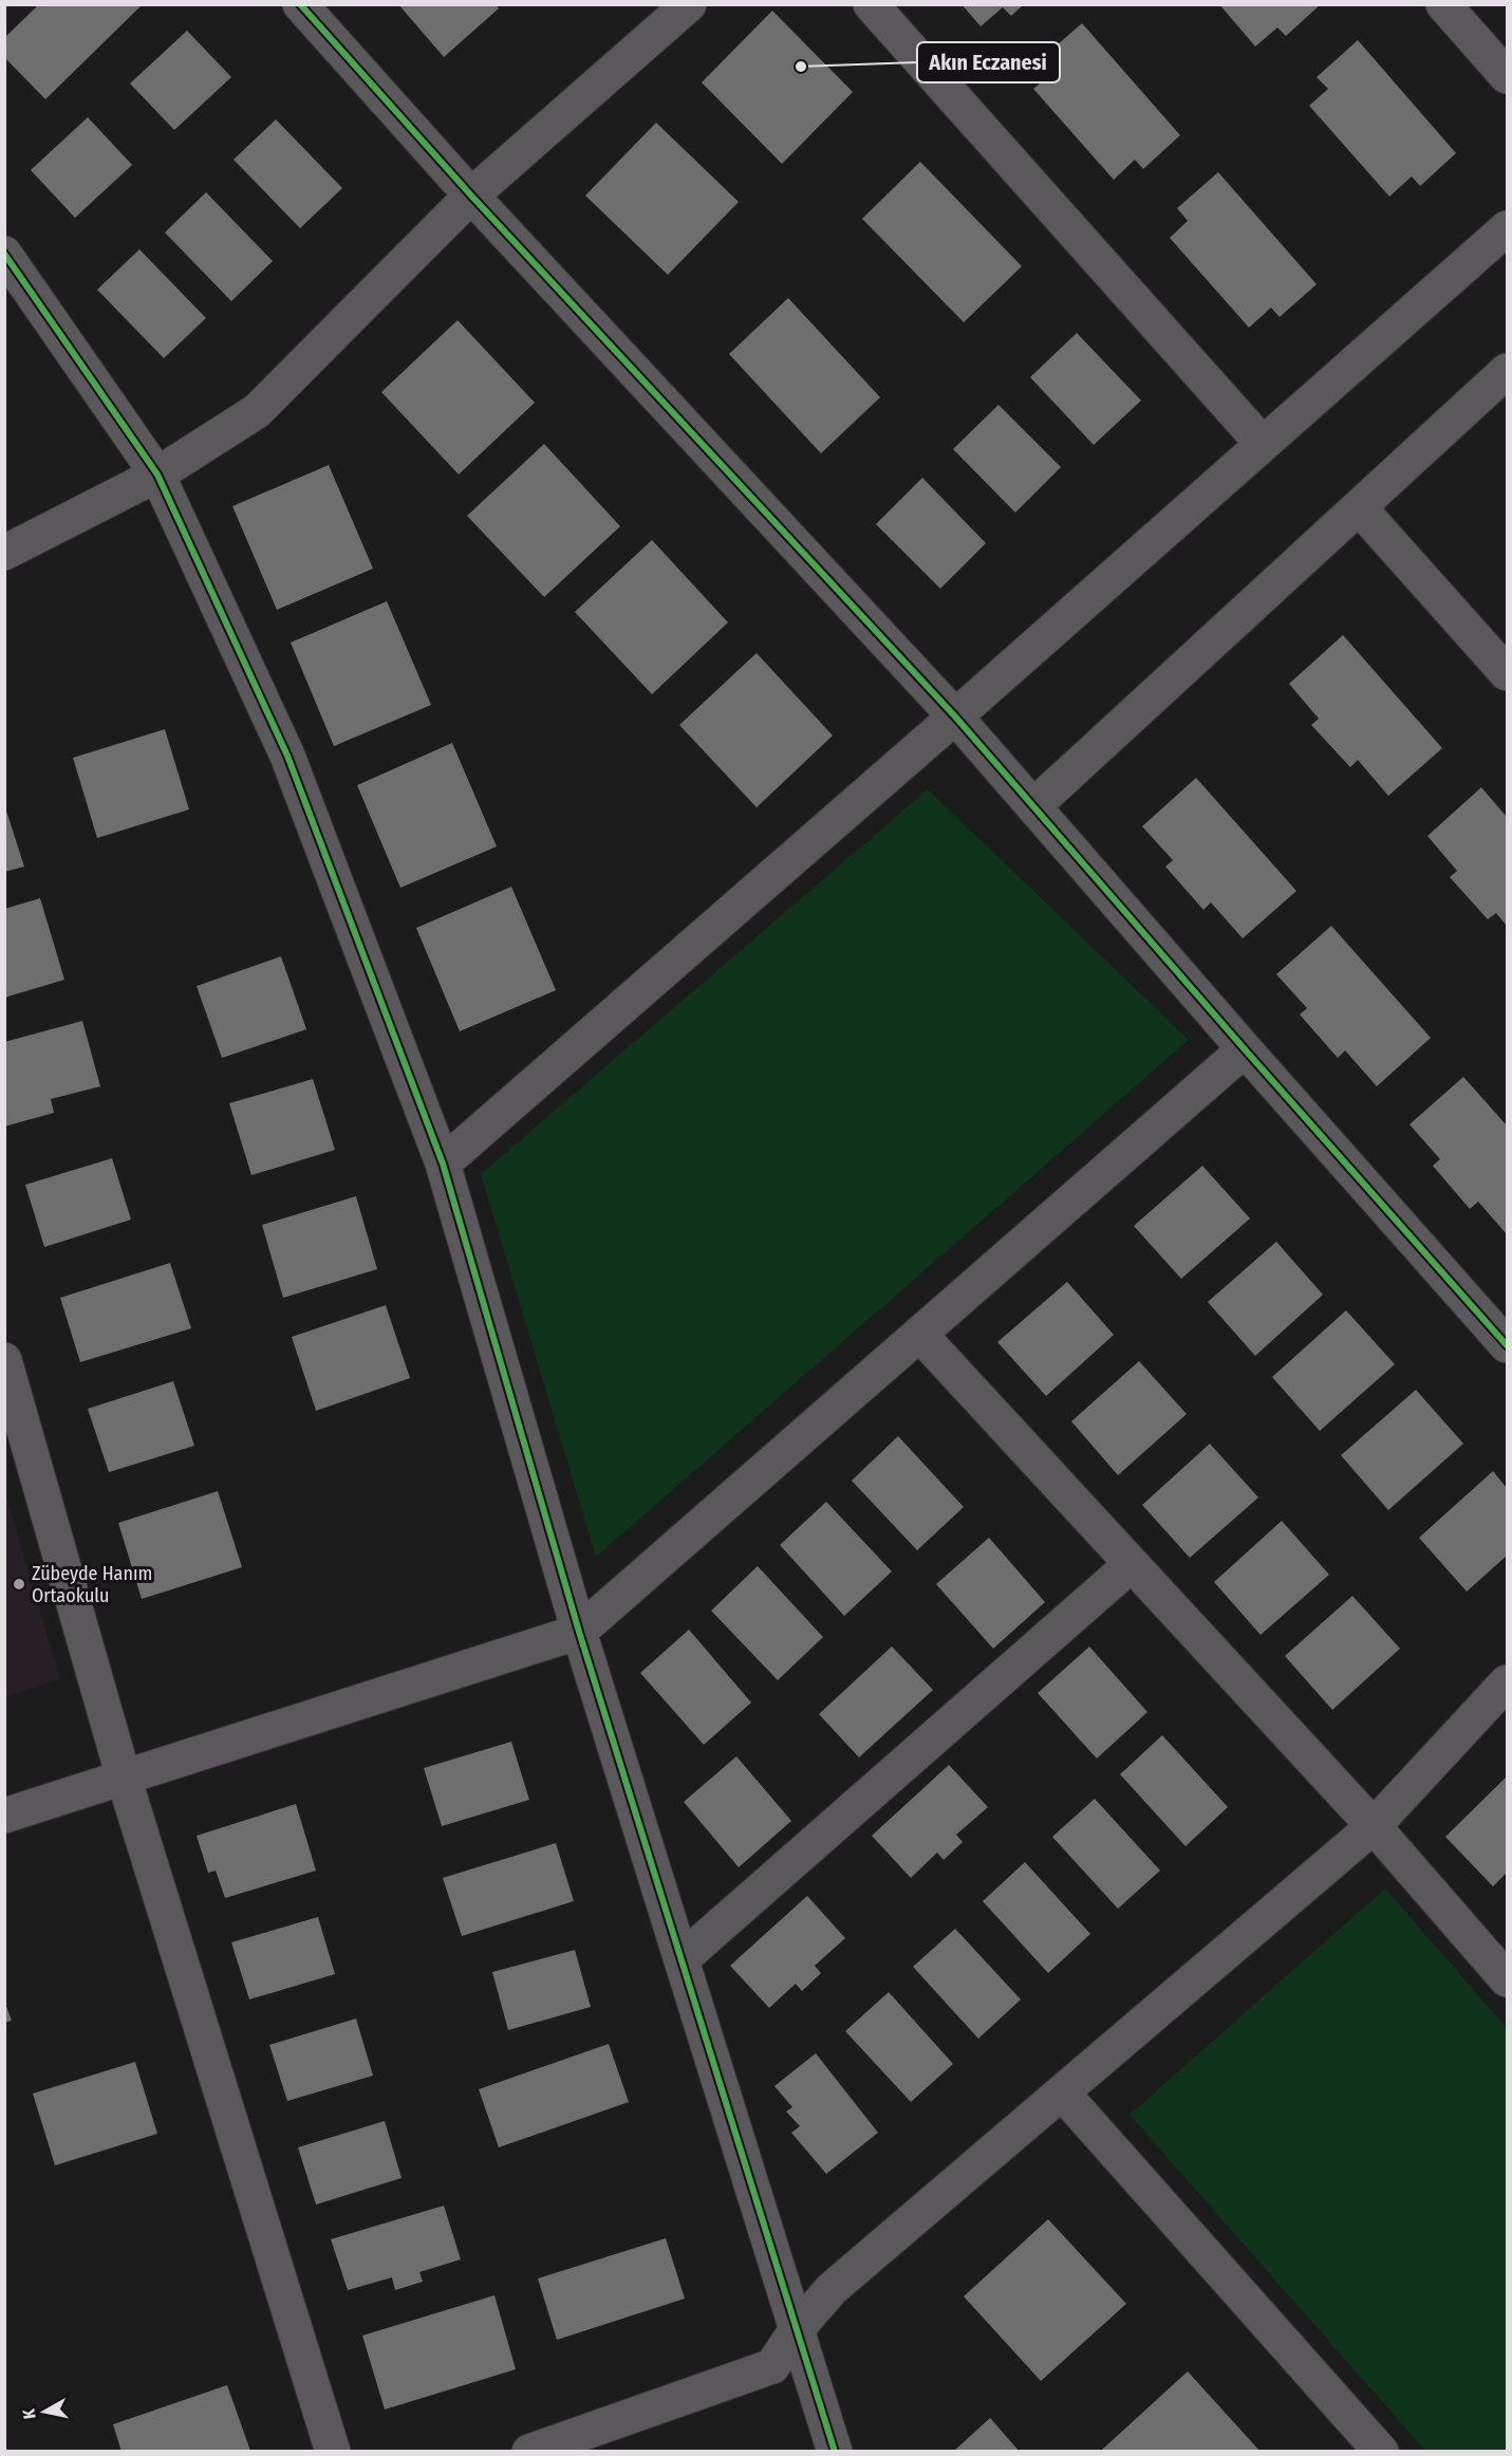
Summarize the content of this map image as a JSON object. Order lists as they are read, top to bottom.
{
  "places": ["Akın Eczanesi", "Zübeyde Hanım Ortaokulu"],
  "north": "left"
}
